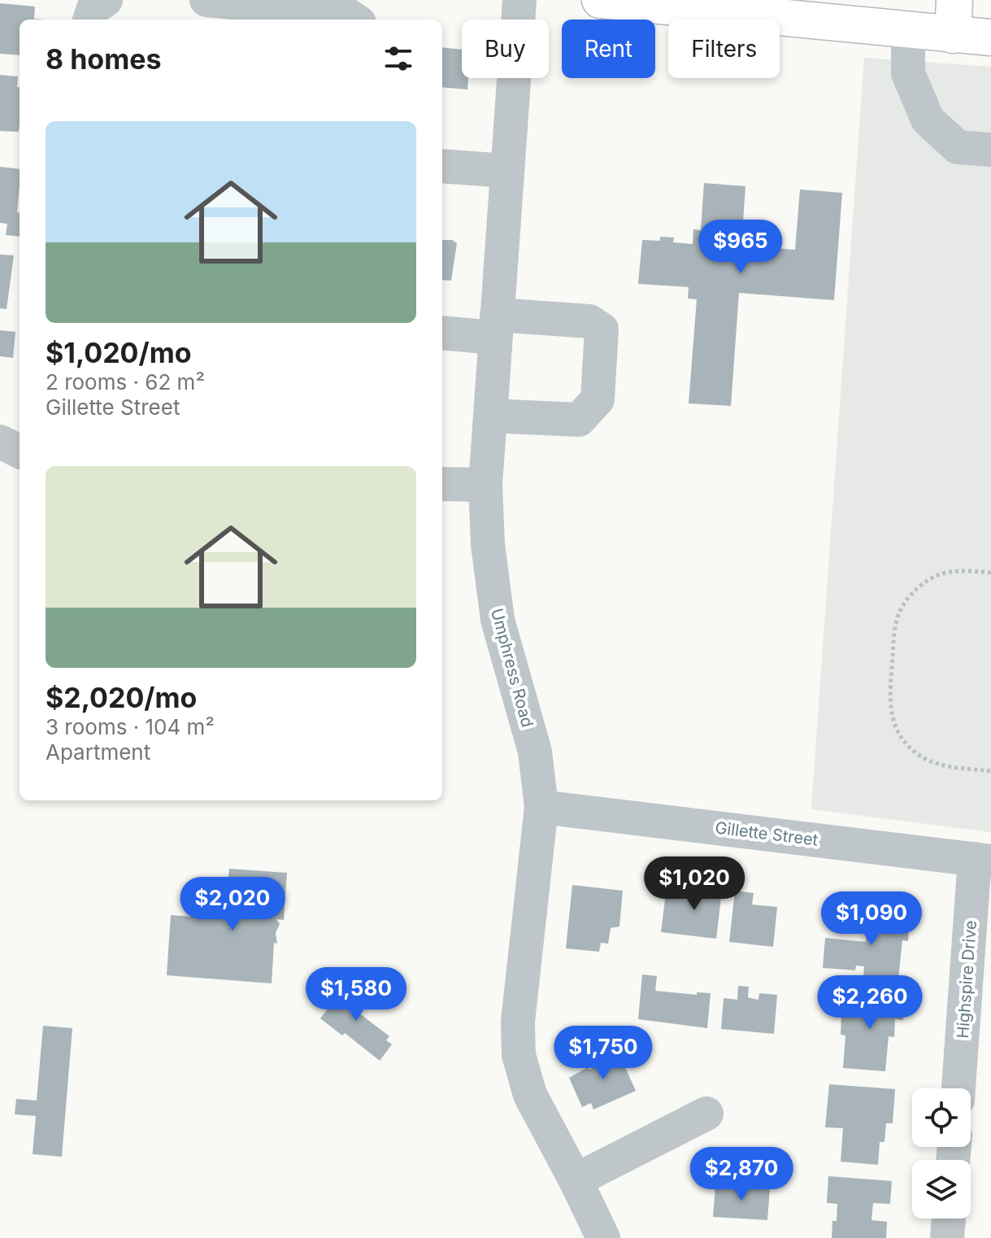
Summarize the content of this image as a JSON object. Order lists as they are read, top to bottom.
{
  "streets": {
    "street": ["Umphress Road", "Gillette Street", "Highspire Drive"]
  },
  "crossings": [
    ["Umphress Road", "Gillette Street"],
    ["Gillette Street", "Highspire Drive"]
  ],
  "page": {
    "chip": ["Buy", "Rent", "Filters"],
    "heading": "8 homes",
    "list": [
      {
        "name": "$1,020/mo",
        "note": "2 rooms · 62 m² · Gillette Street"
      },
      {
        "name": "$2,020/mo",
        "note": "3 rooms · 104 m² · Apartment"
      }
    ],
    "price": [
      "$965",
      "$1,020",
      "$2,020",
      "$1,090",
      "$1,580",
      "$2,260",
      "$1,750",
      "$2,870"
    ]
  }
}
